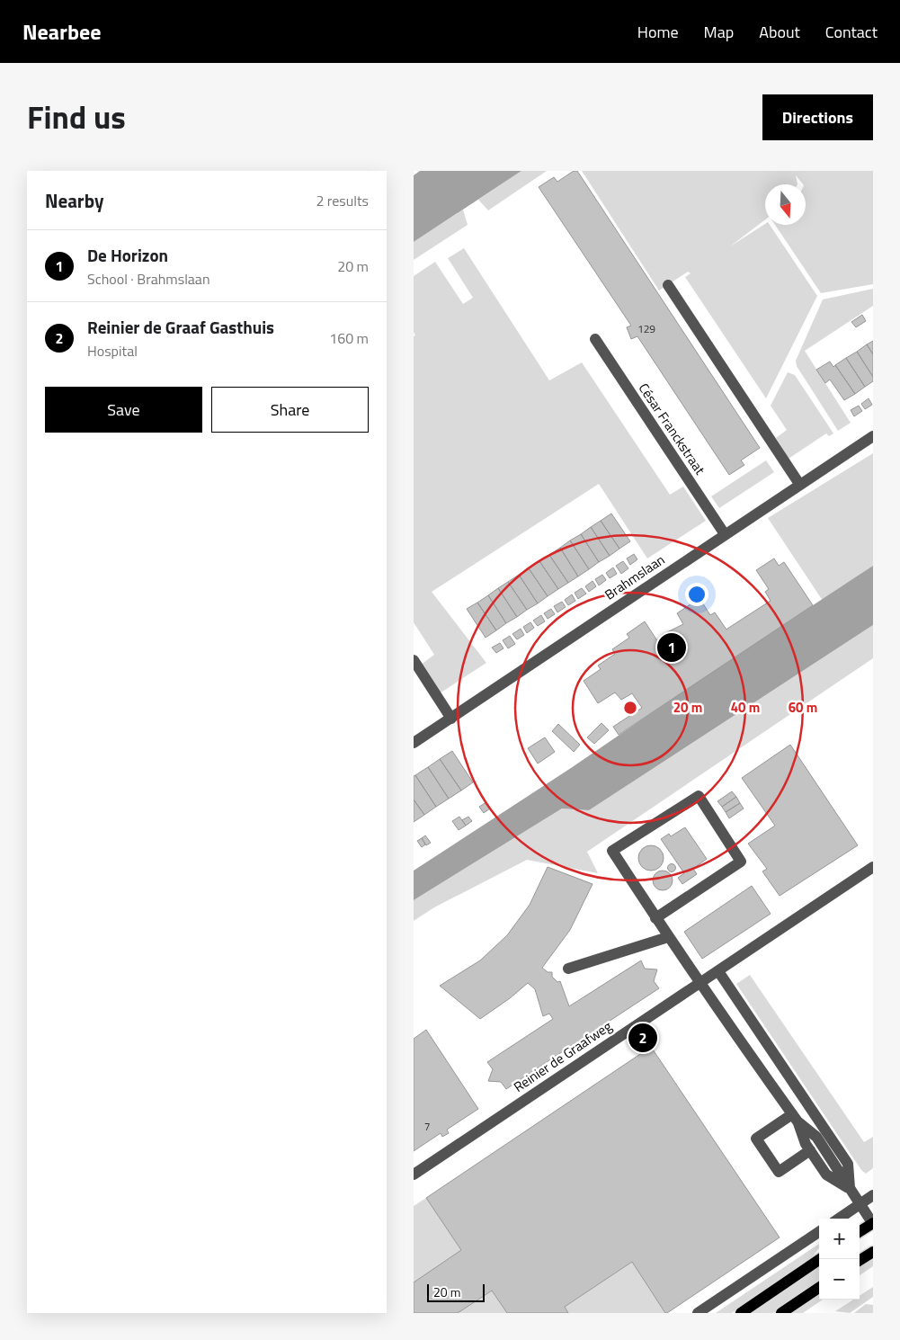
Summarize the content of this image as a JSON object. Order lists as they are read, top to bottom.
{
  "streets": {
    "street": ["César Franckstraat", "Brahmslaan", "Reinier de Graafweg"]
  },
  "crossings": [
    ["César Franckstraat", "Brahmslaan"]
  ],
  "house_numbers": ["129", "7"],
  "scale_bar": "20 m",
  "north": "bottom",
  "page": {
    "header": "Nearbee",
    "nav": [
      "Home",
      "Map",
      "About",
      "Contact"
    ],
    "title": "Find us",
    "buttons": [
      "Directions",
      ["Save", "Share"]
    ],
    "heading": ["Nearby", "2 results"],
    "list": [
      {
        "mark": "1",
        "name": "De Horizon",
        "note": "School · Brahmslaan",
        "value": "20 m"
      },
      {
        "mark": "2",
        "name": "Reinier de Graaf Gasthuis",
        "note": "Hospital",
        "value": "160 m"
      }
    ],
    "pins": ["1", "2"],
    "map_buttons": ["+", "−"],
    "scale": "20 m"
  },
  "rings": ["20 m", "40 m", "60 m"]
}
